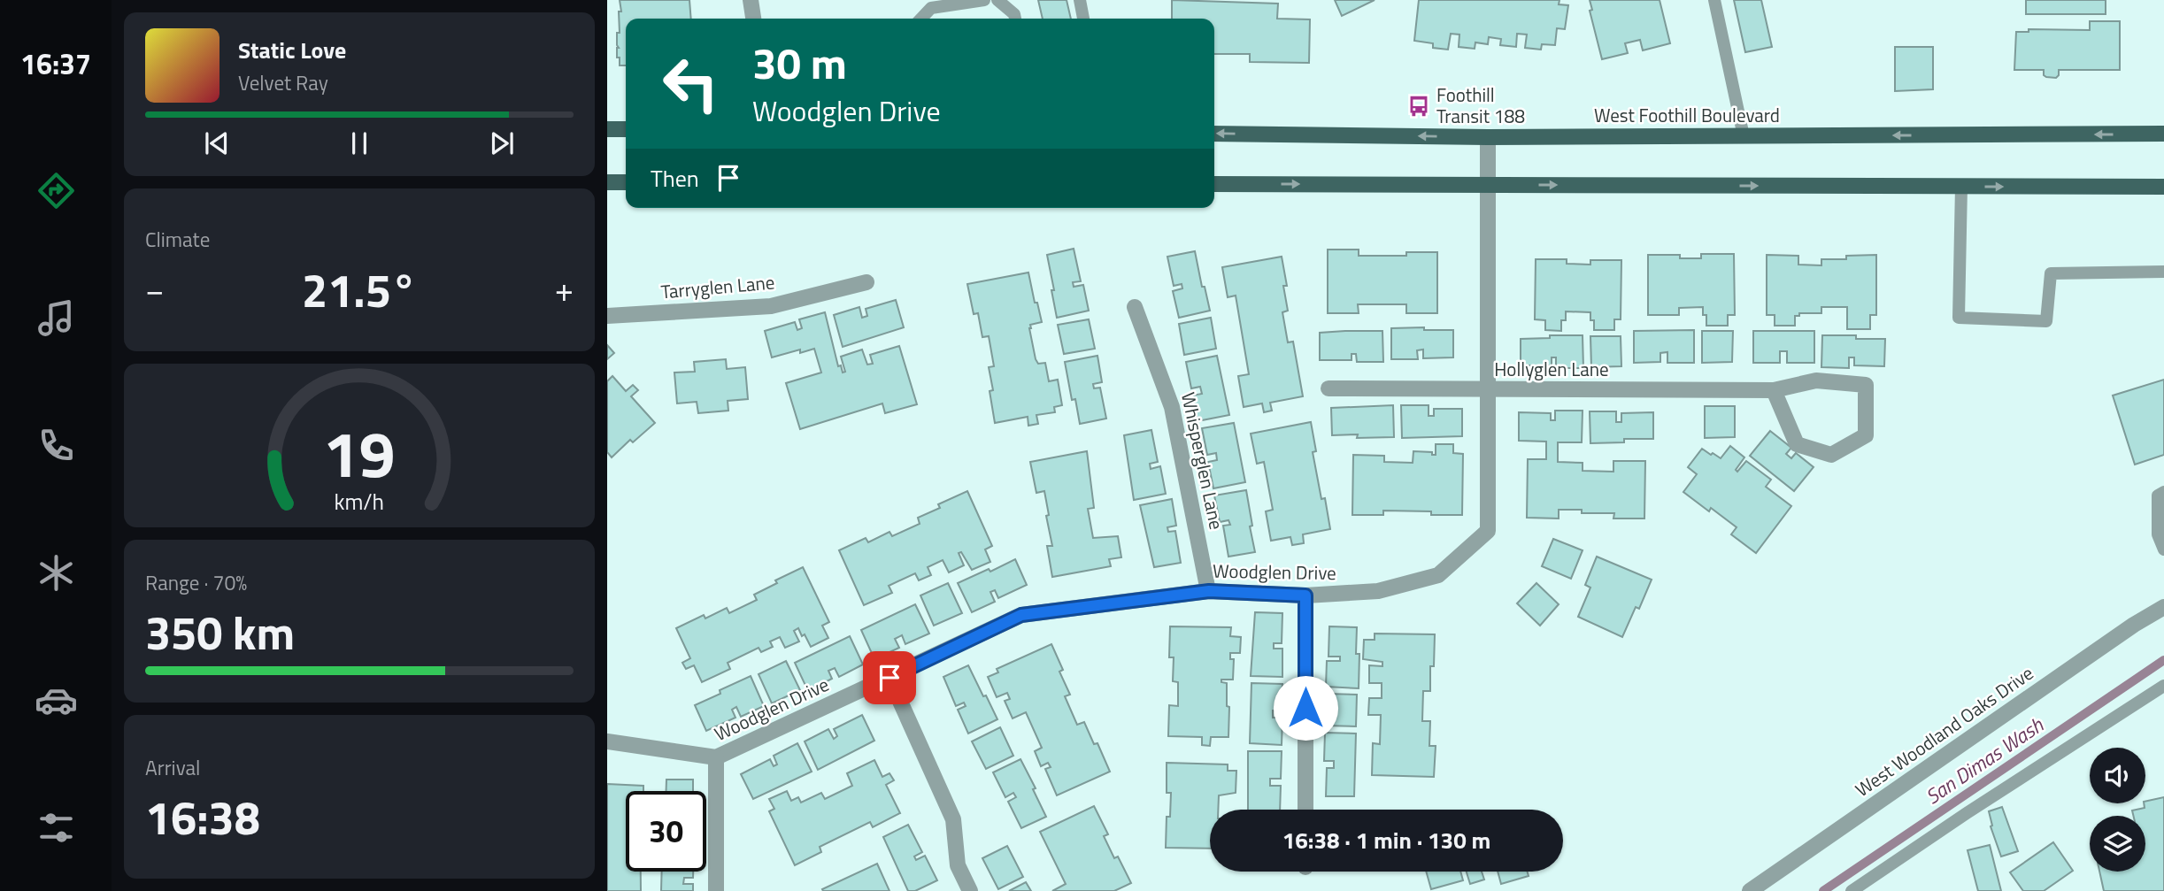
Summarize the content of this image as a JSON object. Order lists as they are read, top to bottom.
{
  "streets": {
    "main road": ["West Foothill Boulevard"],
    "street": [
      "Tarryglen Lane",
      "Hollyglen Lane",
      "Whisperglen Lane",
      "Woodglen Drive",
      "West Woodland Oaks Drive"
    ]
  },
  "crossings": [
    ["West Foothill Boulevard", "Woodglen Drive"],
    ["Hollyglen Lane", "Woodglen Drive"],
    ["Whisperglen Lane", "Woodglen Drive"]
  ],
  "water": ["San Dimas Wash"],
  "places": {
    "bus stop": ["Foothill Transit 188"]
  },
  "page": {
    "tabs": "16:37",
    "turn": ["30 m", "Woodglen Drive"],
    "song": ["Static Love", "Velvet Ray"],
    "then": "Then",
    "tile": [
      "Climate",
      ["Range · 70%", "350 km"],
      ["Arrival", "16:38"]
    ],
    "heat": ["−", "21.5°", "+"],
    "limit": "30",
    "trip": "16:38 · 1 min · 130 m",
    "gauge": ["19", "km/h"]
  }
}
